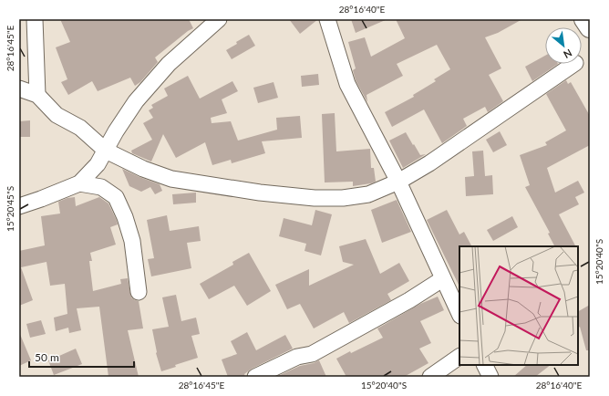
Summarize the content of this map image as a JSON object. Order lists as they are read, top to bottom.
{
  "scale_bar": "50 m",
  "north": "bottom right",
  "coordinates": [
    "28°16'40\"E",
    "28°16'45\"E",
    "15°20'45\"S",
    "15°20'40\"S"
  ]
}
